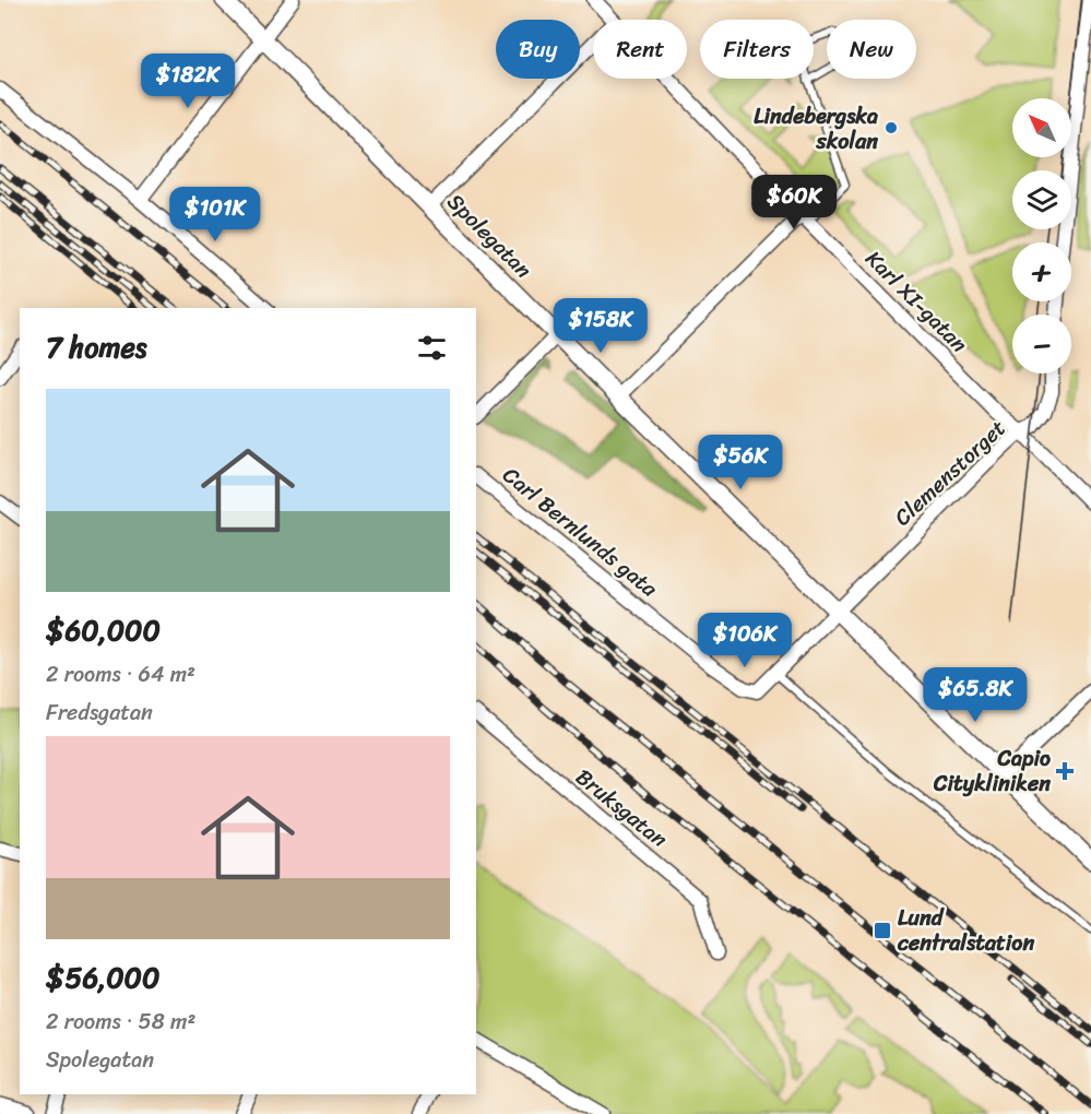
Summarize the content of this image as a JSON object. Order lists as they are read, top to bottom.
{
  "streets": {
    "street": [
      "Spolegatan",
      "Karl XI-gatan",
      "Clemenstorget",
      "Carl Bernlunds gata",
      "Bruksgatan"
    ]
  },
  "crossings": [
    ["Spolegatan", "Clemenstorget"],
    ["Spolegatan", "Carl Bernlunds gata"],
    ["Karl XI-gatan", "Clemenstorget"],
    ["Clemenstorget", "Carl Bernlunds gata"]
  ],
  "places": {
    "other": ["Lindebergska skolan"],
    "health": ["Capio Citykliniken"],
    "transit": ["Lund centralstation"]
  },
  "north": "top left",
  "page": {
    "chip": [
      "Buy",
      "Rent",
      "Filters",
      "New"
    ],
    "price": [
      "$182K",
      "$60K",
      "$101K",
      "$158K",
      "$56K",
      "$106K",
      "$65.8K"
    ],
    "map_buttons": ["+", "−"],
    "heading": "7 homes",
    "list": [
      {
        "name": "$60,000",
        "note": "2 rooms · 64 m² · Fredsgatan"
      },
      {
        "name": "$56,000",
        "note": "2 rooms · 58 m² · Spolegatan"
      }
    ]
  }
}
